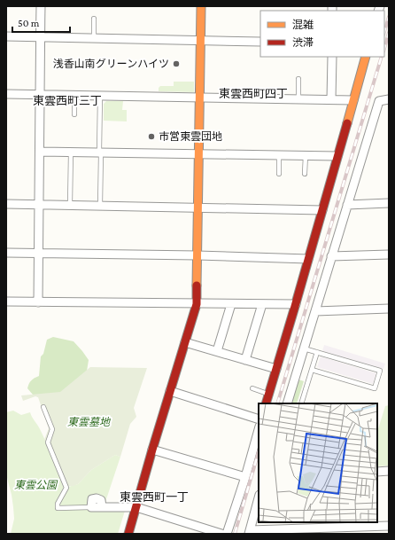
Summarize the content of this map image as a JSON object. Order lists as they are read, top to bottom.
{
  "districts": ["東雲西町四丁", "東雲西町三丁", "東雲西町一丁"],
  "parks": ["東雲墓地", "東雲公園"],
  "places": ["浅香山南グリーンハイツ", "市営東雲団地"],
  "legend": ["混雑", "渋滞"],
  "scale_bar": "50 m"
}
